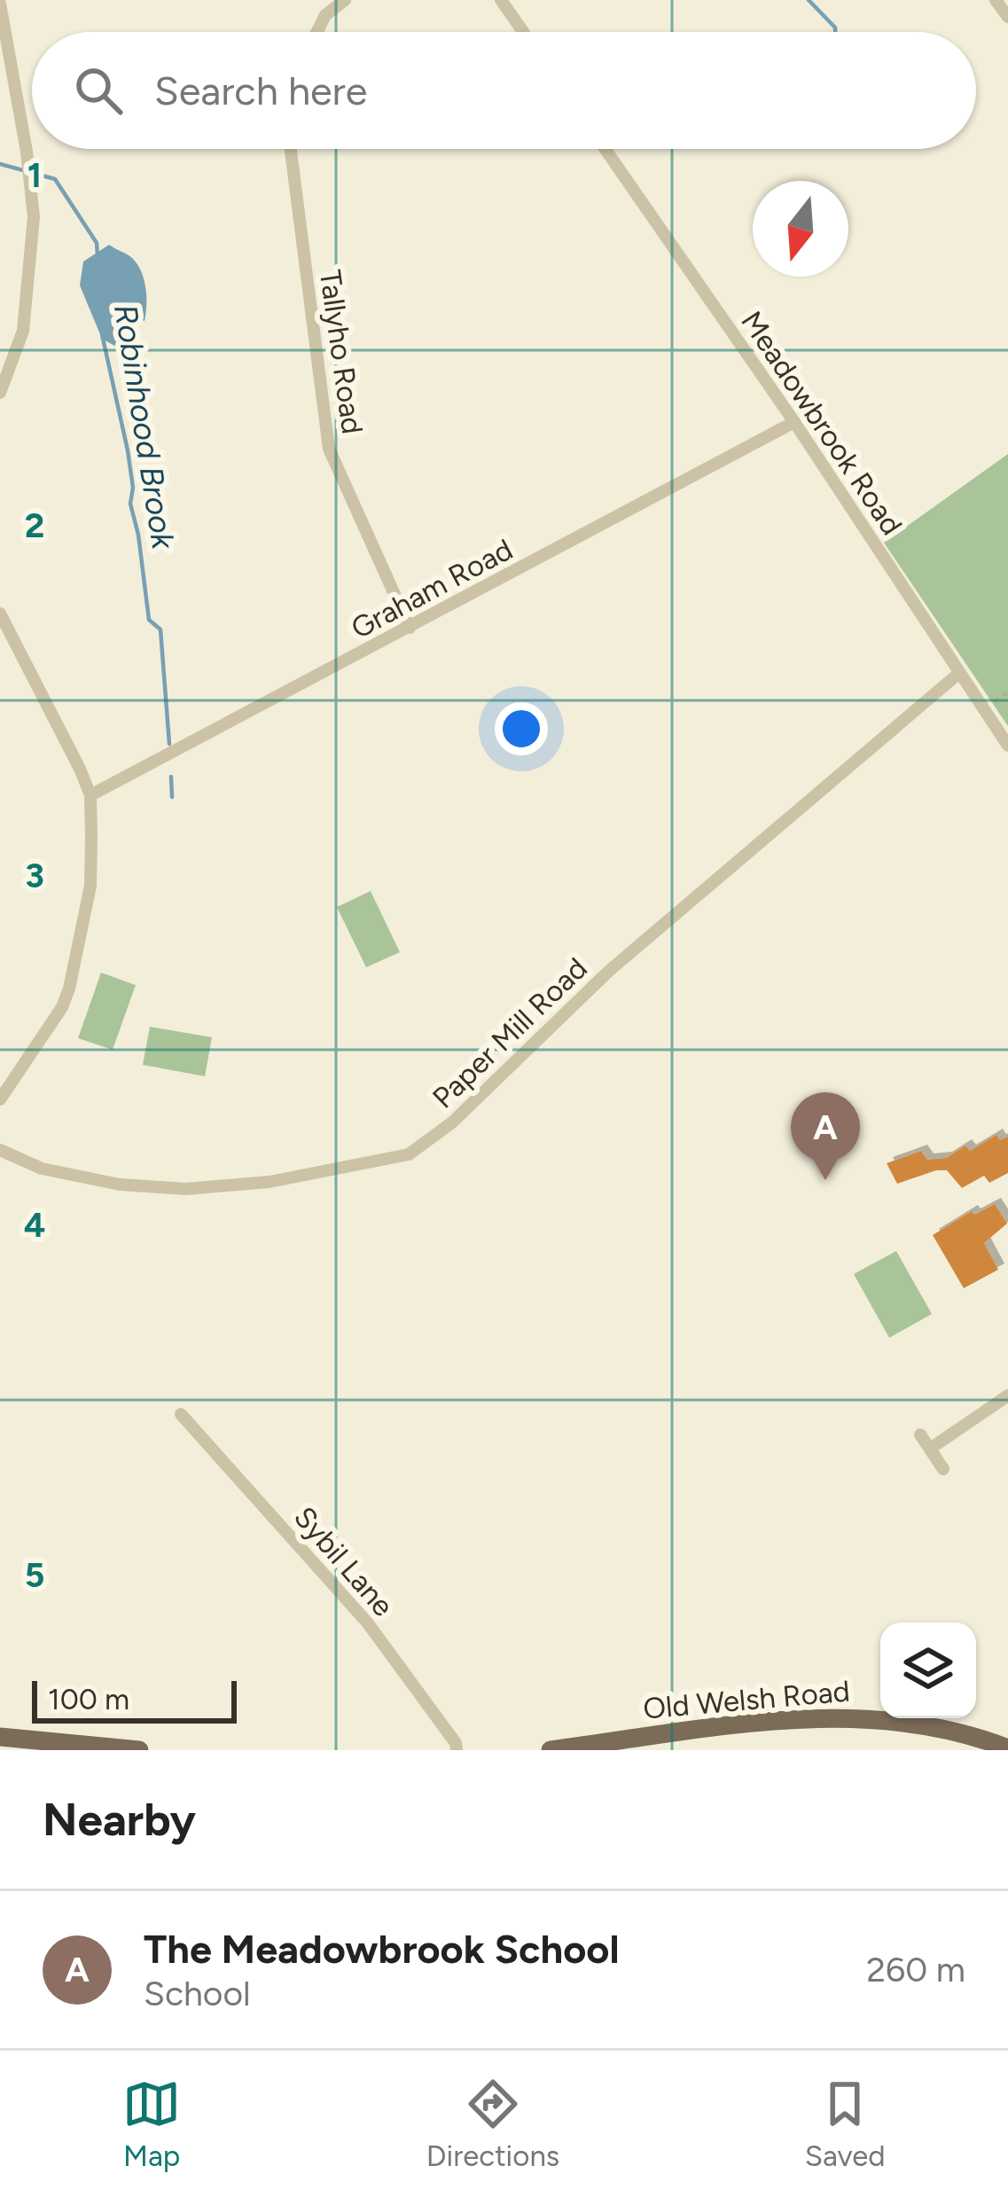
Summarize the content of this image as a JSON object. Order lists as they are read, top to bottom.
{
  "streets": {
    "main road": ["Old Welsh Road"],
    "street": [
      "Tallyho Road",
      "Meadowbrook Road",
      "Graham Road",
      "Paper Mill Road",
      "Sybil Lane"
    ]
  },
  "crossings": [
    ["Tallyho Road", "Graham Road"],
    ["Meadowbrook Road", "Graham Road"],
    ["Meadowbrook Road", "Paper Mill Road"]
  ],
  "water": ["Robinhood Brook"],
  "scale_bar": "100 m",
  "north": "bottom",
  "page": {
    "search": "Search here",
    "pins": "A",
    "scale": "100 m",
    "heading": "Nearby",
    "list": [
      {
        "mark": "A",
        "name": "The Meadowbrook School",
        "note": "School",
        "value": "260 m"
      }
    ],
    "nav": ["Map", "Directions", "Saved"]
  },
  "grid": {
    "rows": [
      "1",
      "2",
      "3",
      "4",
      "5"
    ]
  }
}
